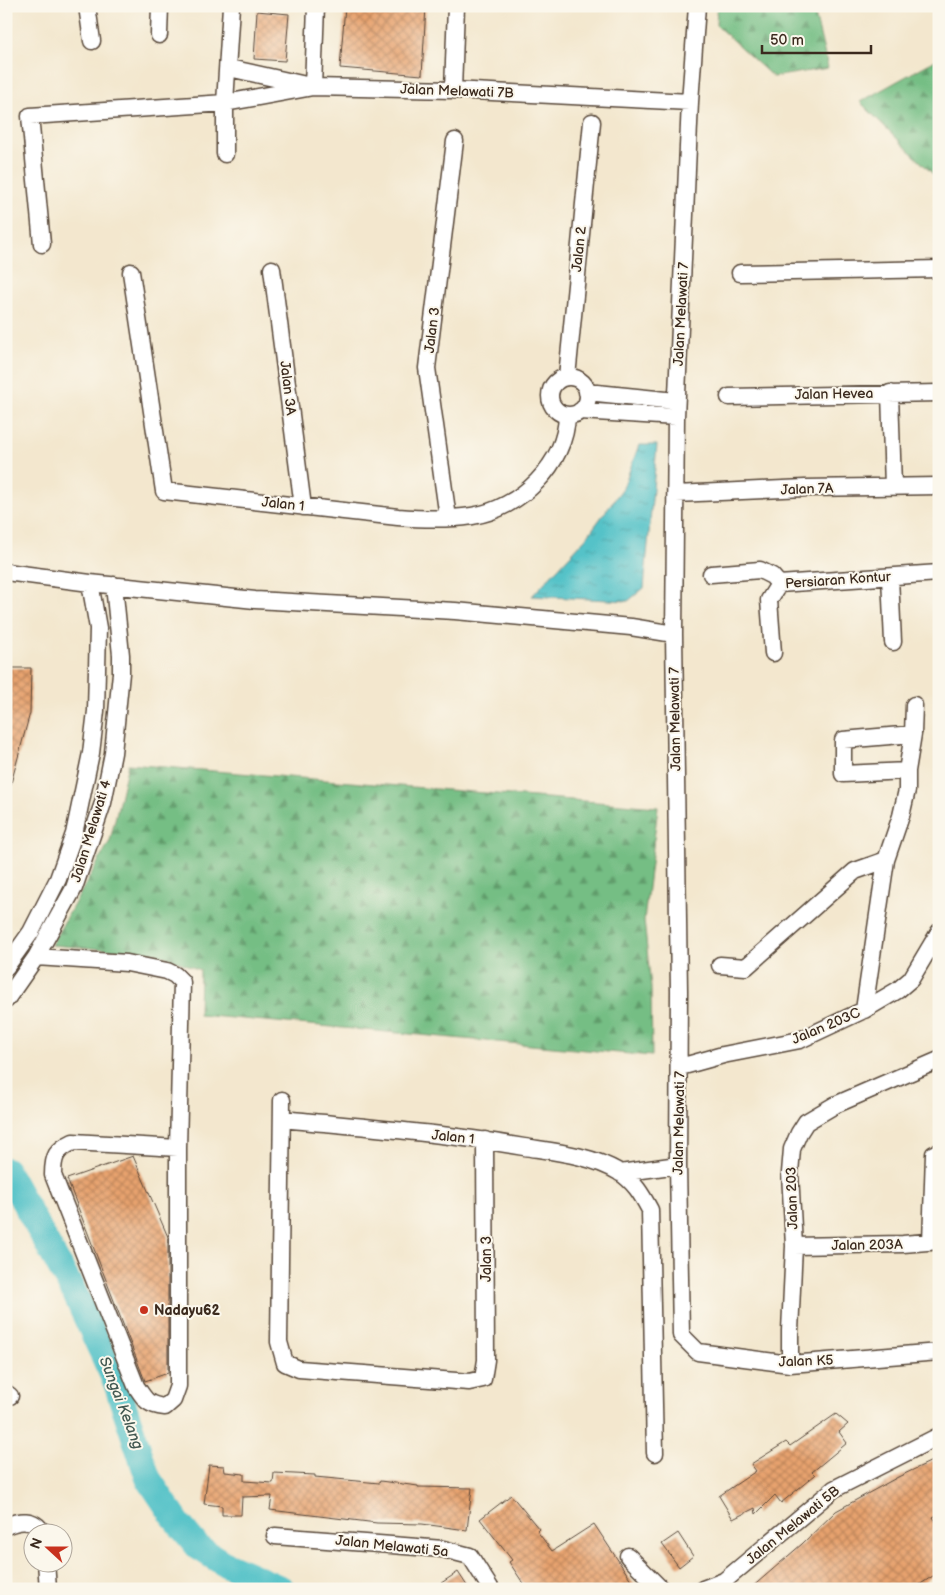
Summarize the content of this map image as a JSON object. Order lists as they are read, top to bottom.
{
  "streets": {
    "street": [
      "Jalan Melawati 7B",
      "Jalan 2",
      "Jalan Melawati 7",
      "Jalan 3",
      "Jalan 3A",
      "Jalan Hevea",
      "Jalan 7A",
      "Jalan 1",
      "Persiaran Kontur",
      "Jalan Melawati 4",
      "Jalan 203C",
      "Jalan 203",
      "Jalan 203A",
      "Jalan K5",
      "Jalan Melawati 5B",
      "Jalan Melawati 5a"
    ]
  },
  "crossings": [
    ["Jalan Melawati 7B", "Jalan Melawati 7"],
    ["Jalan 2", "Jalan 1"],
    ["Jalan Melawati 7", "Jalan 7A"],
    ["Jalan Melawati 7", "Jalan 203C"],
    ["Jalan Melawati 7", "Jalan K5"],
    ["Jalan 3", "Jalan 1"],
    ["Jalan 3A", "Jalan 1"],
    ["Jalan 203", "Jalan 203A"],
    ["Jalan 203", "Jalan K5"]
  ],
  "water": ["Sungai Kelang"],
  "places": ["Nadayu62"],
  "scale_bar": "50 m",
  "north": "left"
}
